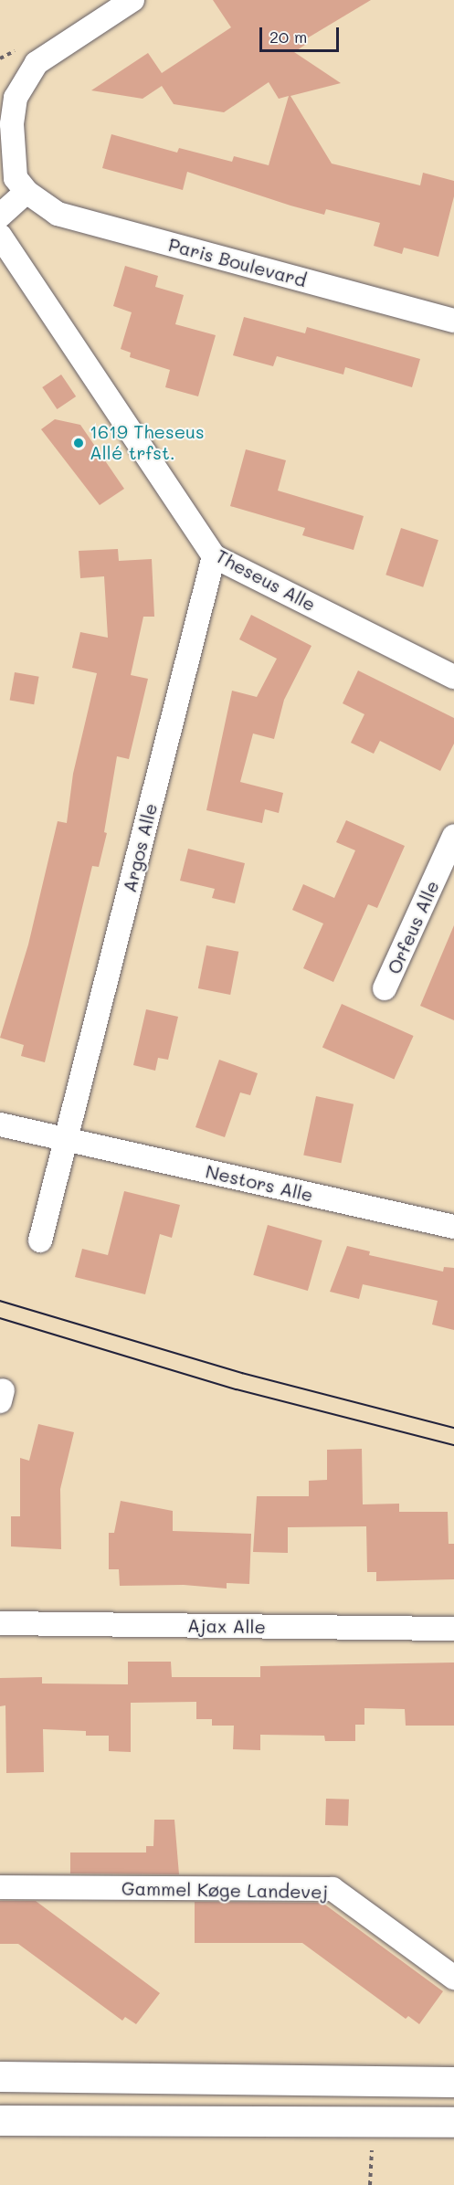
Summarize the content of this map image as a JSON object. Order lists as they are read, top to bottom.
{
  "streets": {
    "street": [
      "Paris Boulevard",
      "Theseus Alle",
      "Argos Alle",
      "Orfeus Alle",
      "Nestors Alle",
      "Ajax Alle",
      "Gammel Køge Landevej"
    ]
  },
  "crossings": [
    ["Theseus Alle", "Argos Alle"],
    ["Argos Alle", "Nestors Alle"]
  ],
  "places": ["1619 Theseus Allé trfst."],
  "scale_bar": "20 m"
}
